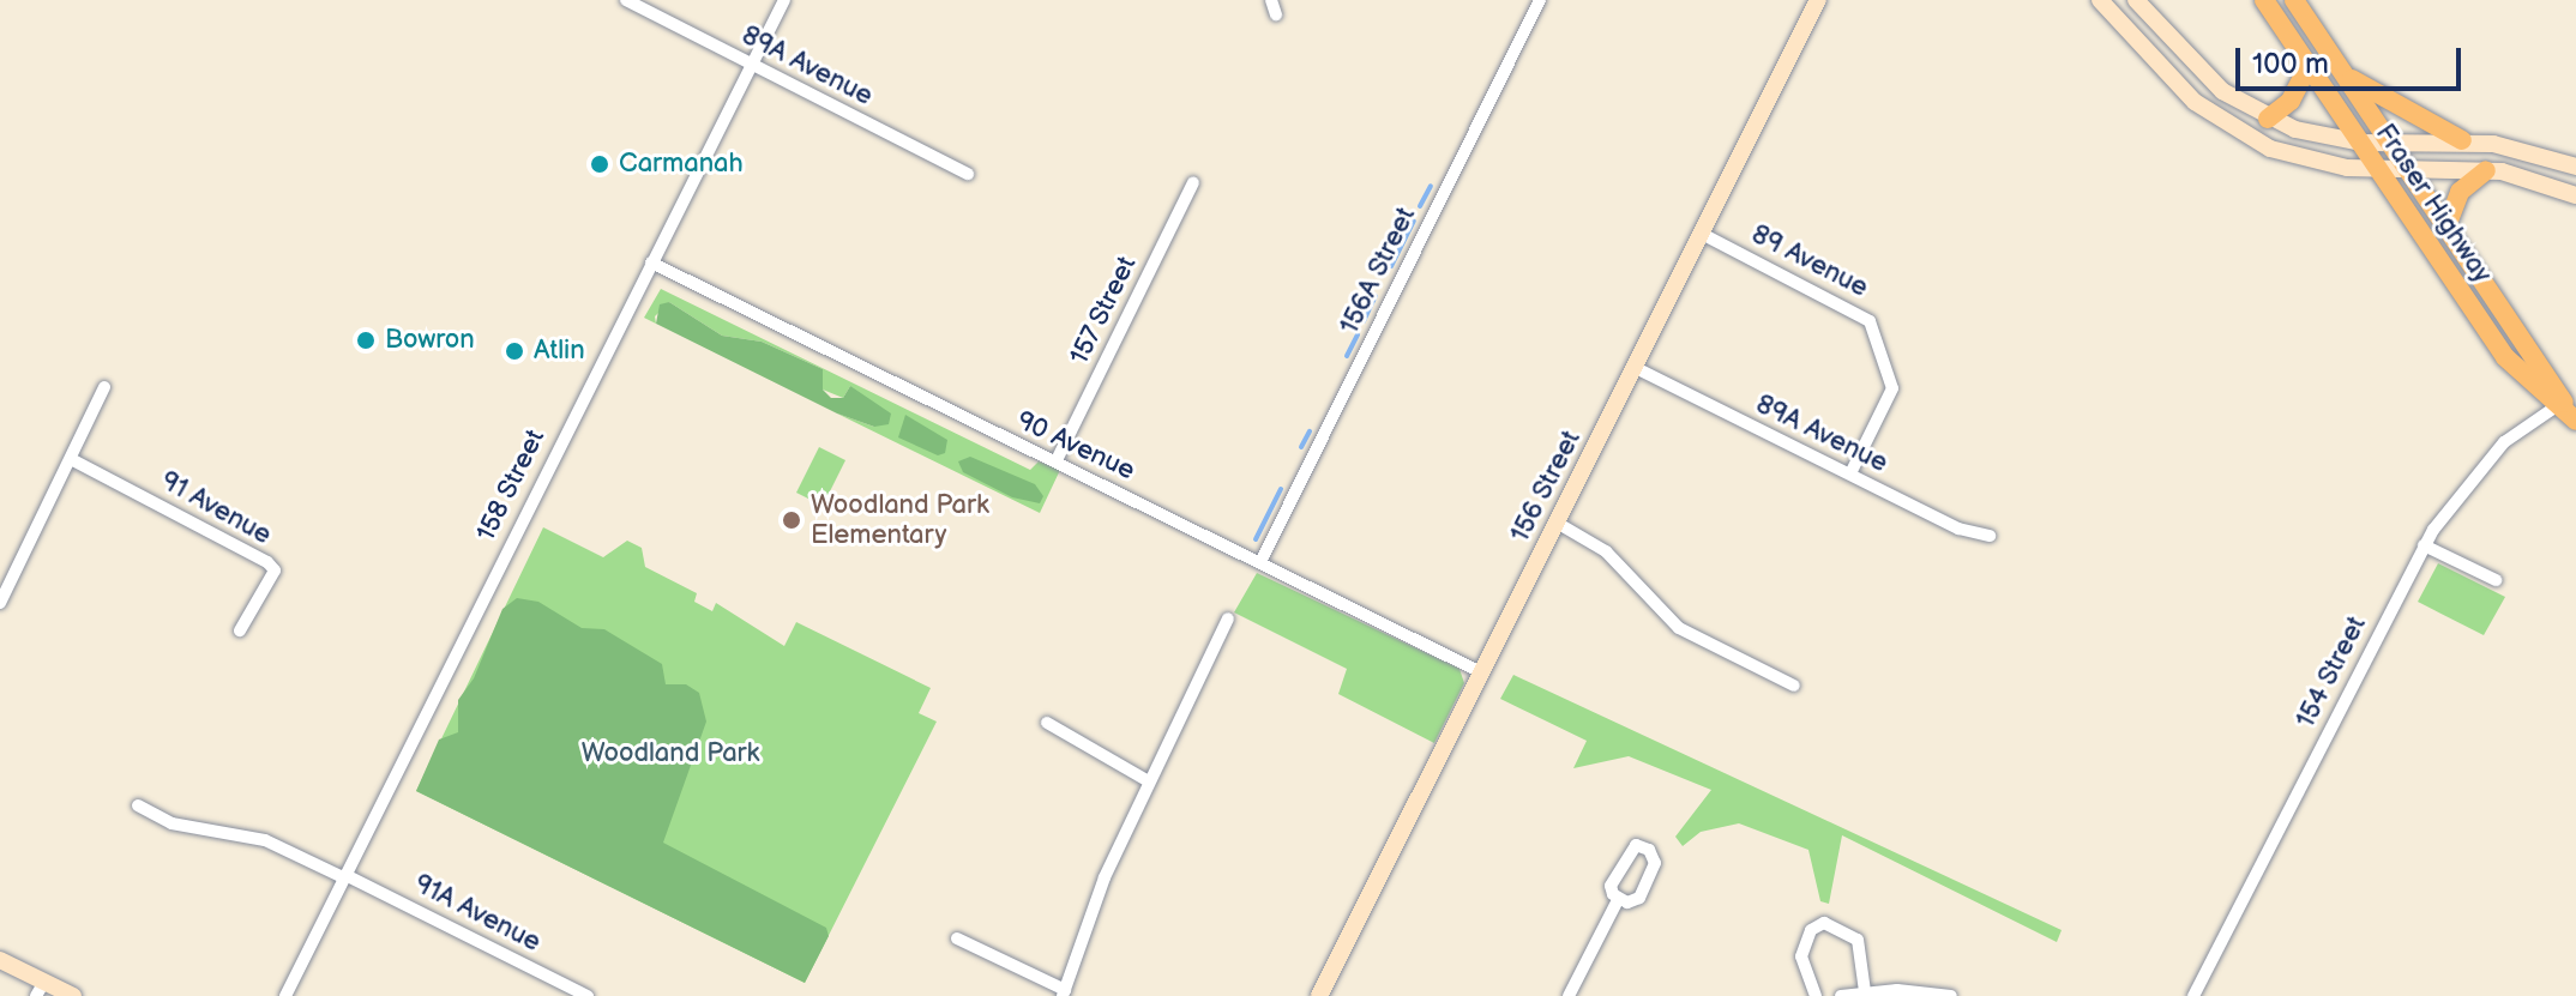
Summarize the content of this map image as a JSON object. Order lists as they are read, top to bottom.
{
  "streets": {
    "main road": ["Fraser Highway", "156 Street"],
    "street": [
      "89A Avenue",
      "89 Avenue",
      "156A Street",
      "157 Street",
      "90 Avenue",
      "158 Street",
      "91 Avenue",
      "154 Street",
      "91A Avenue"
    ]
  },
  "crossings": [
    ["89A Avenue", "89 Avenue"],
    ["89A Avenue", "158 Street"],
    ["89A Avenue", "156 Street"],
    ["Fraser Highway", "154 Street"],
    ["89 Avenue", "156 Street"],
    ["156A Street", "90 Avenue"],
    ["157 Street", "90 Avenue"],
    ["90 Avenue", "158 Street"],
    ["90 Avenue", "156 Street"],
    ["158 Street", "91A Avenue"]
  ],
  "parks": ["Woodland Park"],
  "places": [
    "Carmanah",
    "Bowron",
    "Atlin",
    "Woodland Park Elementary"
  ],
  "scale_bar": "100 m"
}
